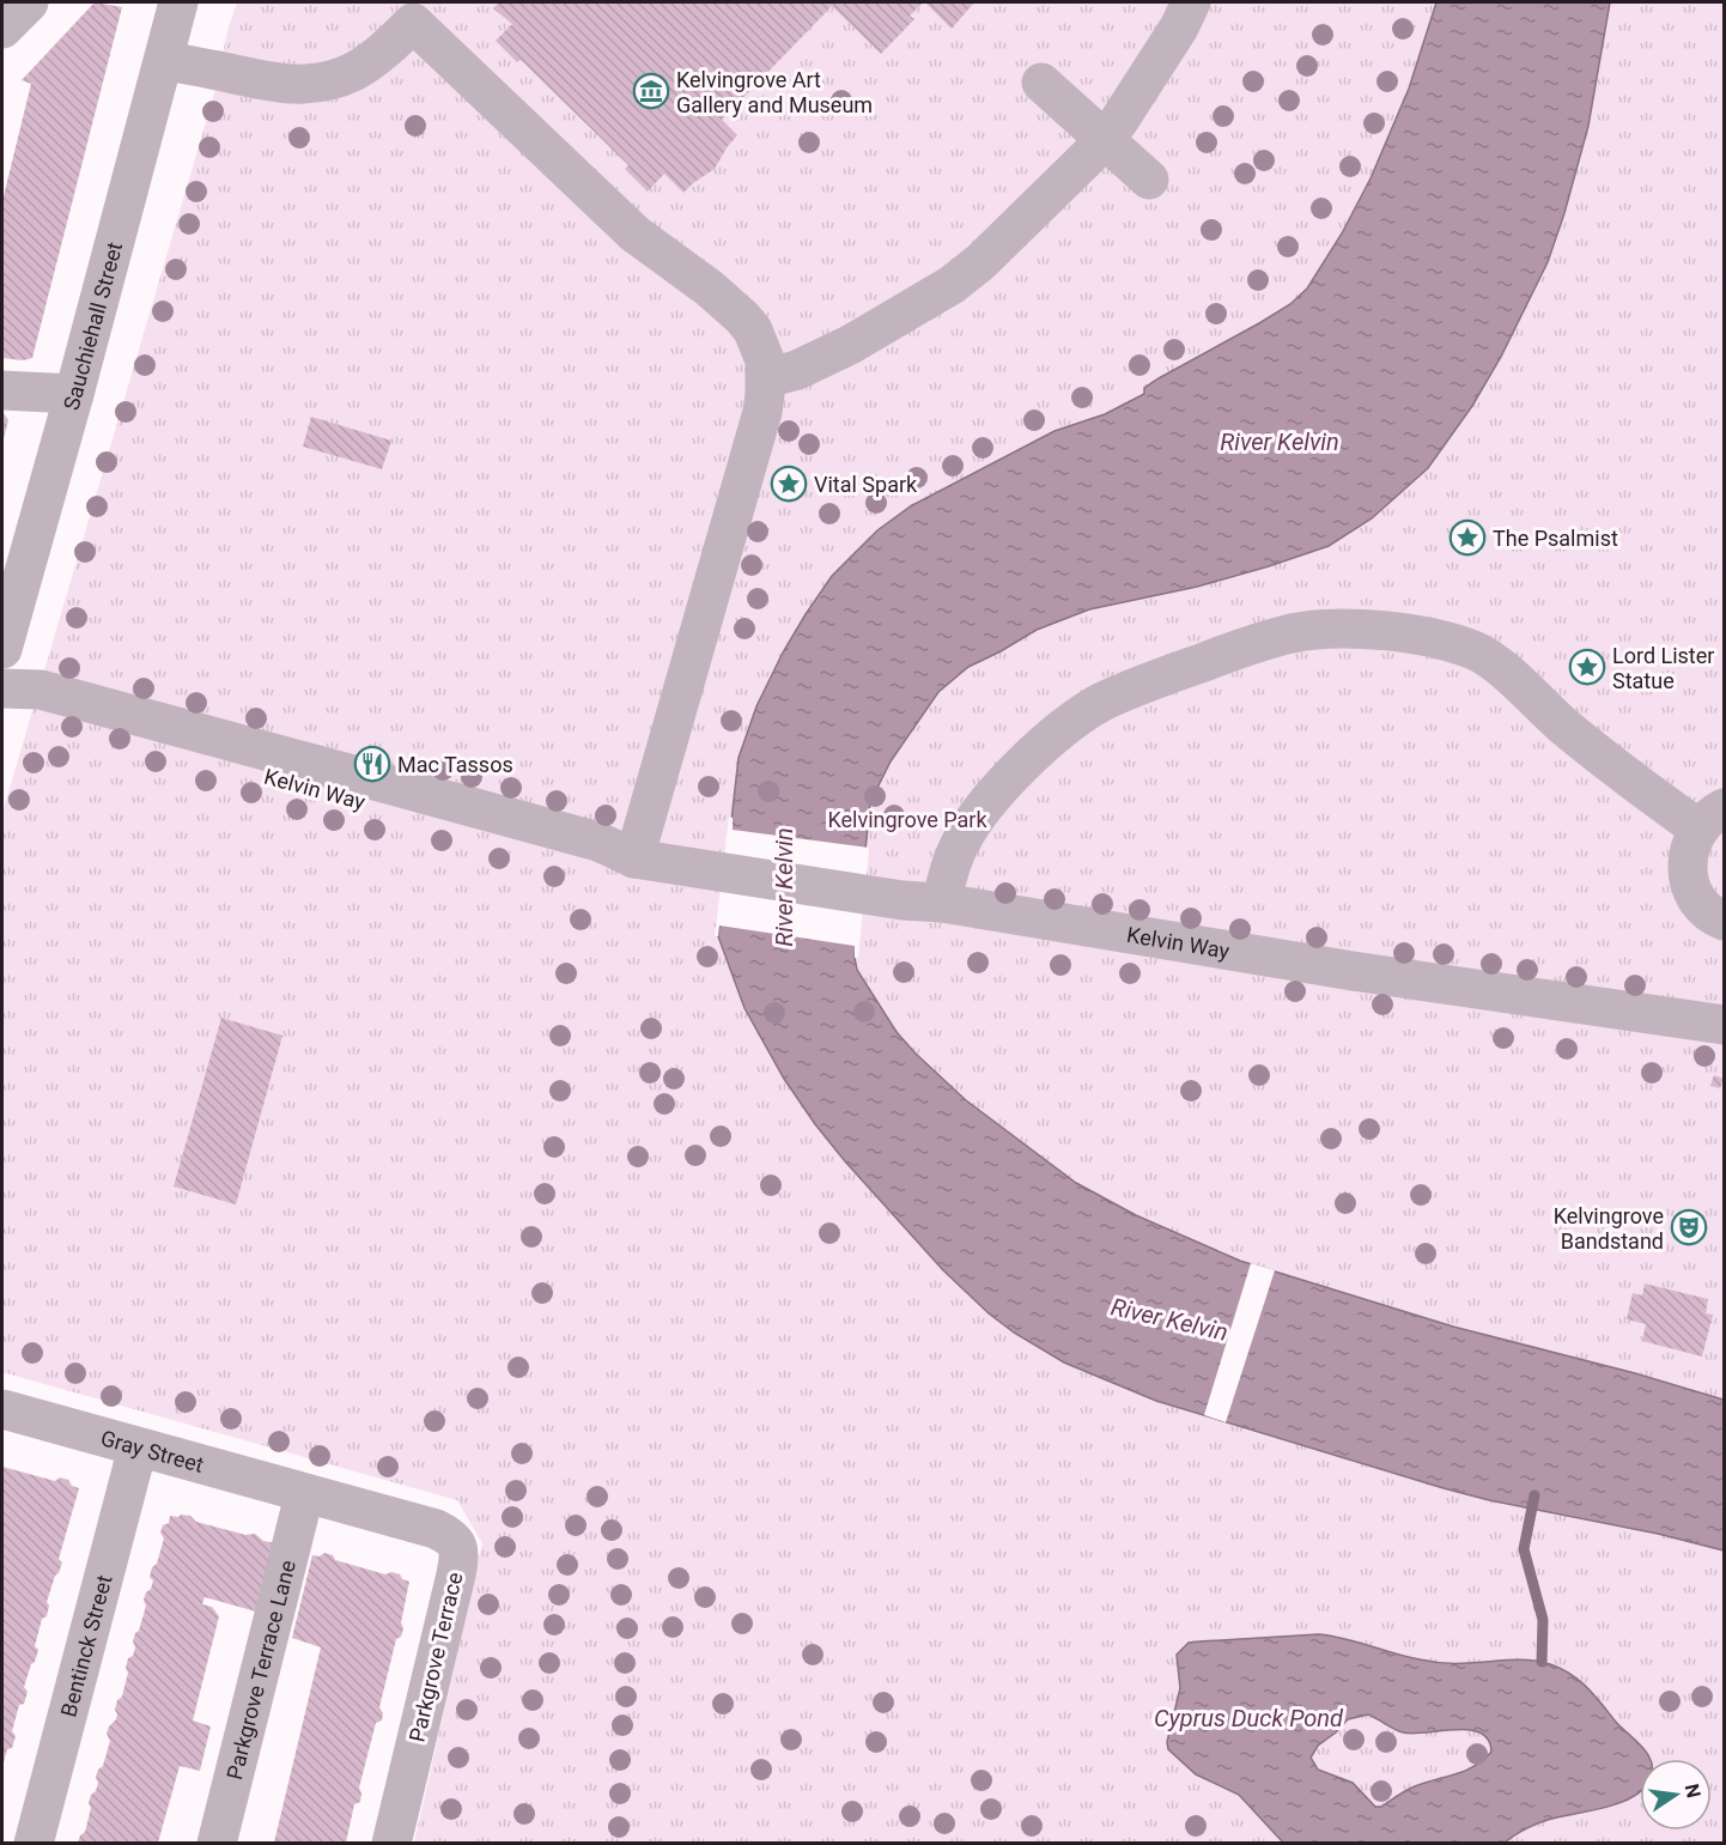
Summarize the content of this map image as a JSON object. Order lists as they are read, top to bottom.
{
  "streets": {
    "street": [
      "Sauchiehall Street",
      "Kelvin Way",
      "Gray Street",
      "Bentinck Street",
      "Parkgrove Terrace",
      "Parkgrove Terrace Lane"
    ]
  },
  "crossings": [
    ["Gray Street", "Bentinck Street"],
    ["Gray Street", "Parkgrove Terrace"],
    ["Gray Street", "Parkgrove Terrace Lane"],
    ["Parkgrove Terrace", "Parkgrove Terrace Lane"]
  ],
  "water": ["River Kelvin", "Cyprus Duck Pond"],
  "parks": ["Kelvingrove Park"],
  "places": {
    "museum": ["Kelvingrove Art Gallery and Museum"],
    "place": ["Vital Spark", "The Psalmist", "Lord Lister Statue"],
    "restaurant": ["Mac Tassos"],
    "theatre": ["Kelvingrove Bandstand"]
  },
  "north": "right"
}
